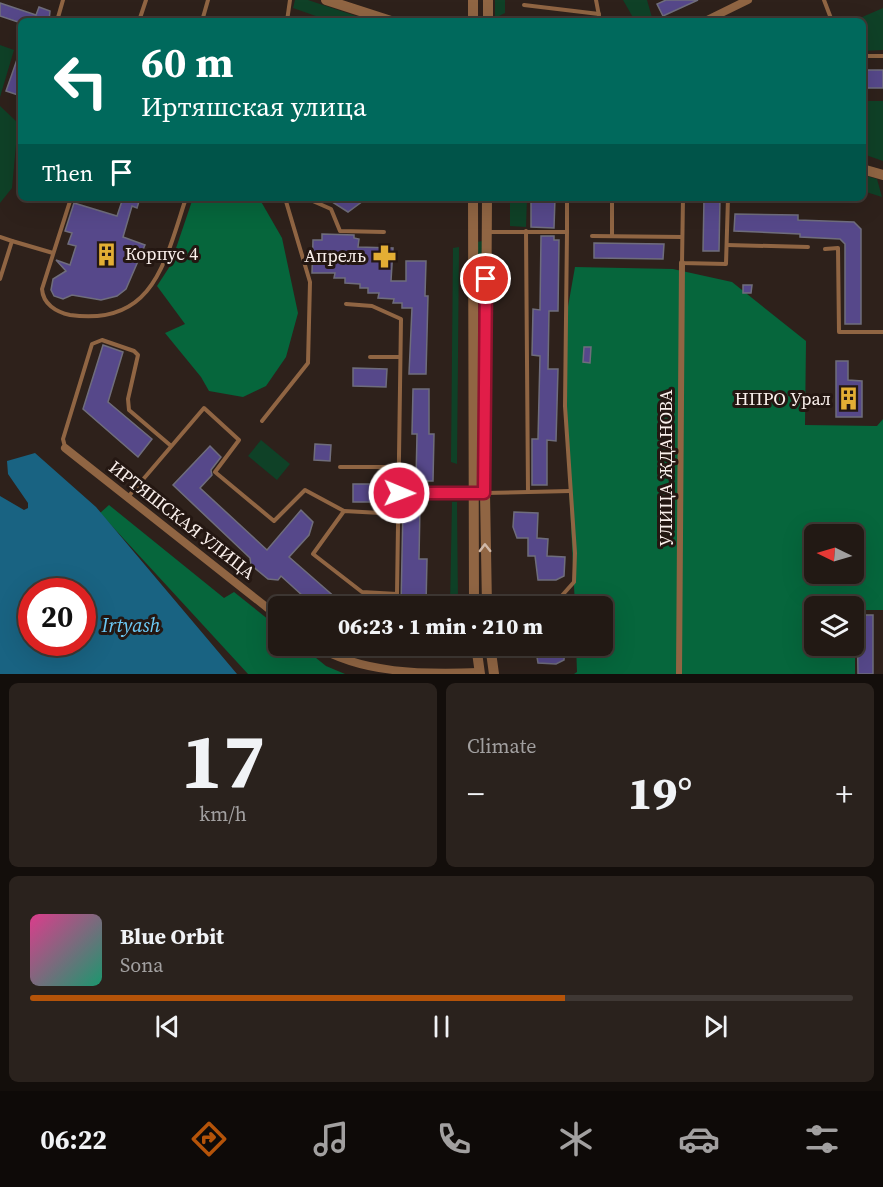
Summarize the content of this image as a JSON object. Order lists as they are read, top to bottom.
{
  "streets": {
    "street": ["УЛИЦА ЖДАНОВА", "ИРТЯШСКАЯ УЛИЦА"]
  },
  "water": ["Irtyash"],
  "places": {
    "building": ["Корпус 4", "НПРО Урал"],
    "pharmacy": ["Апрель"]
  },
  "north": "left",
  "page": {
    "turn": ["60 m", "Иртяшская улица"],
    "then": "Then",
    "limit": "20",
    "trip": "06:23 · 1 min · 210 m",
    "tile": [
      ["17", "km/h"],
      "Climate"
    ],
    "heat": ["−", "19°", "+"],
    "song": ["Blue Orbit", "Sona"],
    "tabs": "06:22"
  }
}
